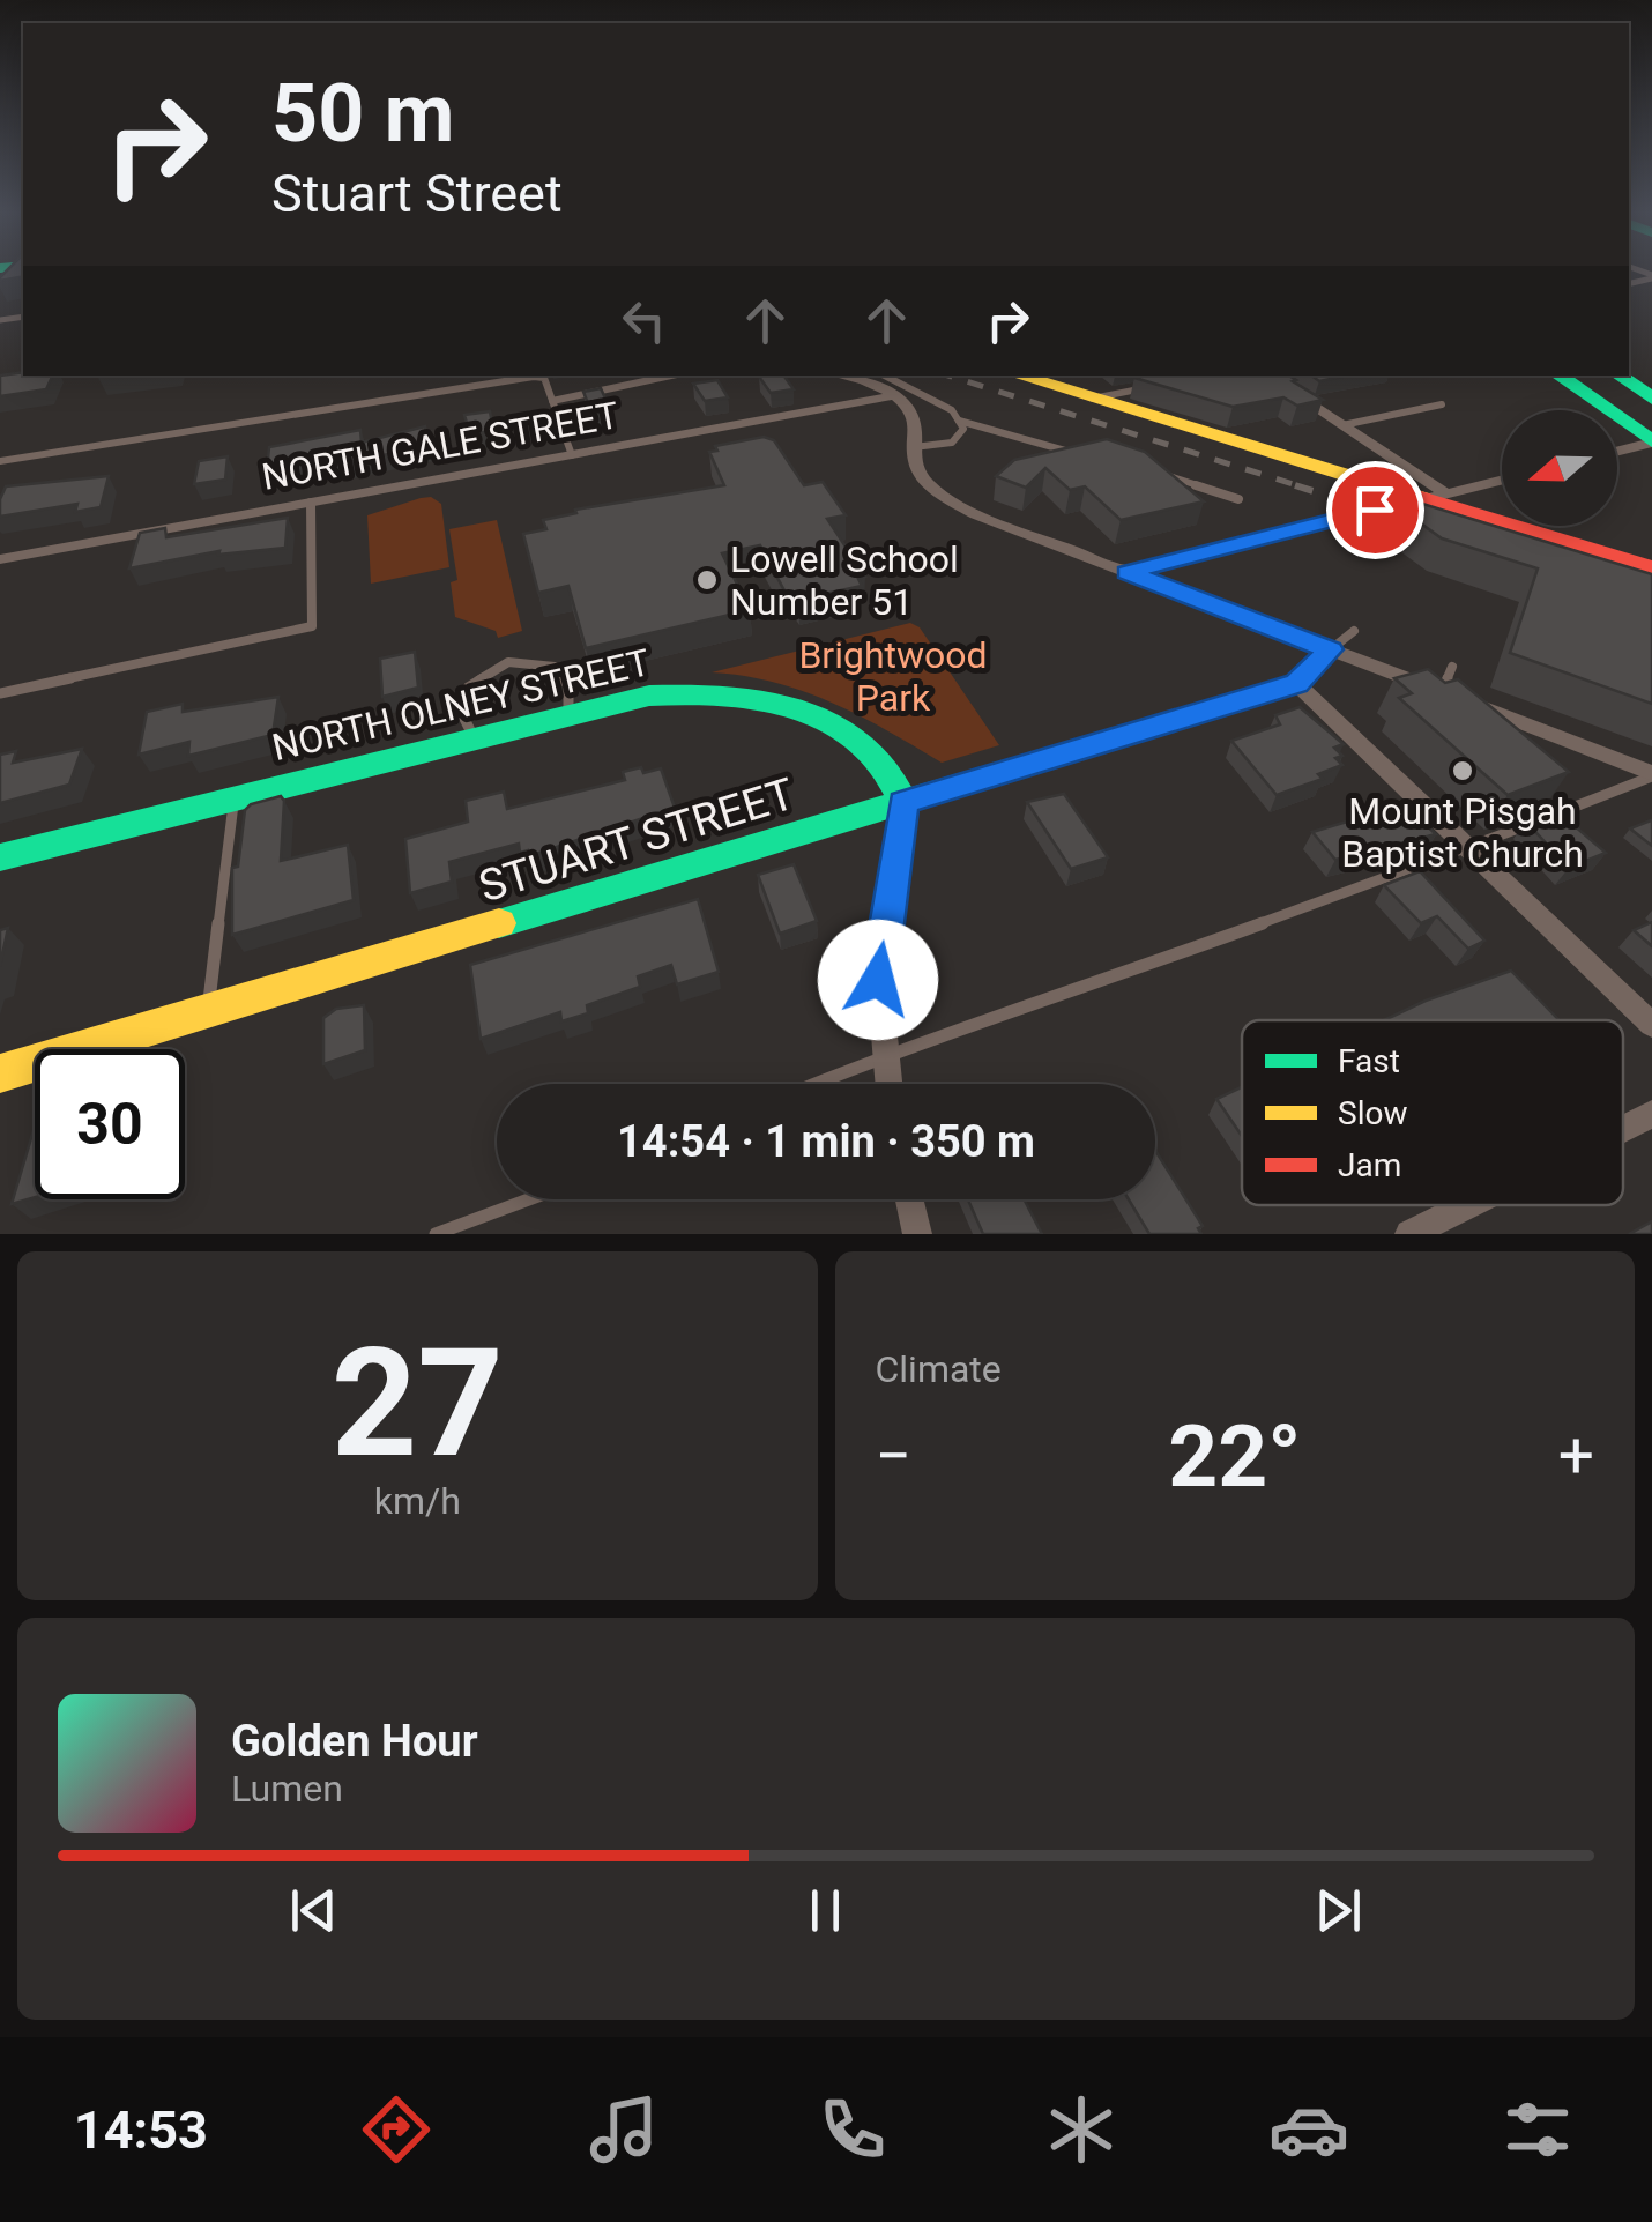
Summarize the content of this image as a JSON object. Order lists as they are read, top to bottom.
{
  "streets": {
    "main road": ["NORTH OLNEY STREET", "STUART STREET"],
    "street": ["NORTH GALE STREET"]
  },
  "crossings": [
    ["NORTH OLNEY STREET", "STUART STREET"]
  ],
  "parks": ["Brightwood Park"],
  "places": ["Lowell School Number 51", "Mount Pisgah Baptist Church"],
  "legend": ["Fast", "Slow", "Jam"],
  "north": "left",
  "page": {
    "turn": ["50 m", "Stuart Street"],
    "limit": "30",
    "trip": "14:54 · 1 min · 350 m",
    "tile": [
      ["27", "km/h"],
      "Climate"
    ],
    "heat": ["−", "22°", "+"],
    "song": ["Golden Hour", "Lumen"],
    "tabs": "14:53"
  }
}
